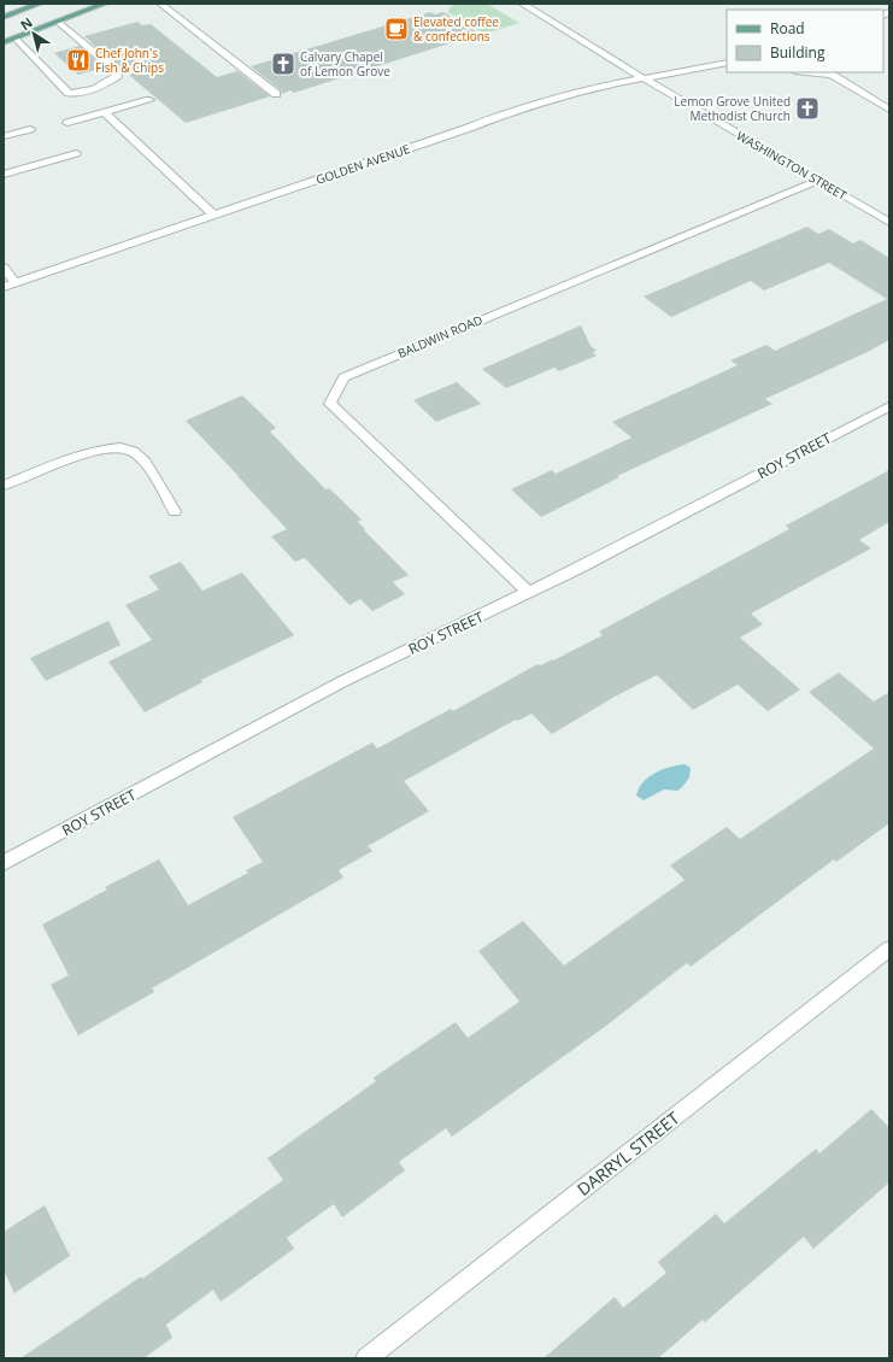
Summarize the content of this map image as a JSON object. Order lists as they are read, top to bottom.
{
  "streets": {
    "street": [
      "GOLDEN AVENUE",
      "WASHINGTON STREET",
      "BALDWIN ROAD",
      "ROY STREET",
      "DARRYL STREET"
    ]
  },
  "crossings": [
    ["GOLDEN AVENUE", "WASHINGTON STREET"],
    ["WASHINGTON STREET", "BALDWIN ROAD"],
    ["BALDWIN ROAD", "ROY STREET"]
  ],
  "places": {
    "cafe": ["Elevated coffee & confections"],
    "restaurant": ["Chef John's Fish & Chips"],
    "church": ["Calvary Chapel of Lemon Grove", "Lemon Grove United Methodist Church"]
  },
  "legend": ["Road", "Building"],
  "north": "top left"
}
